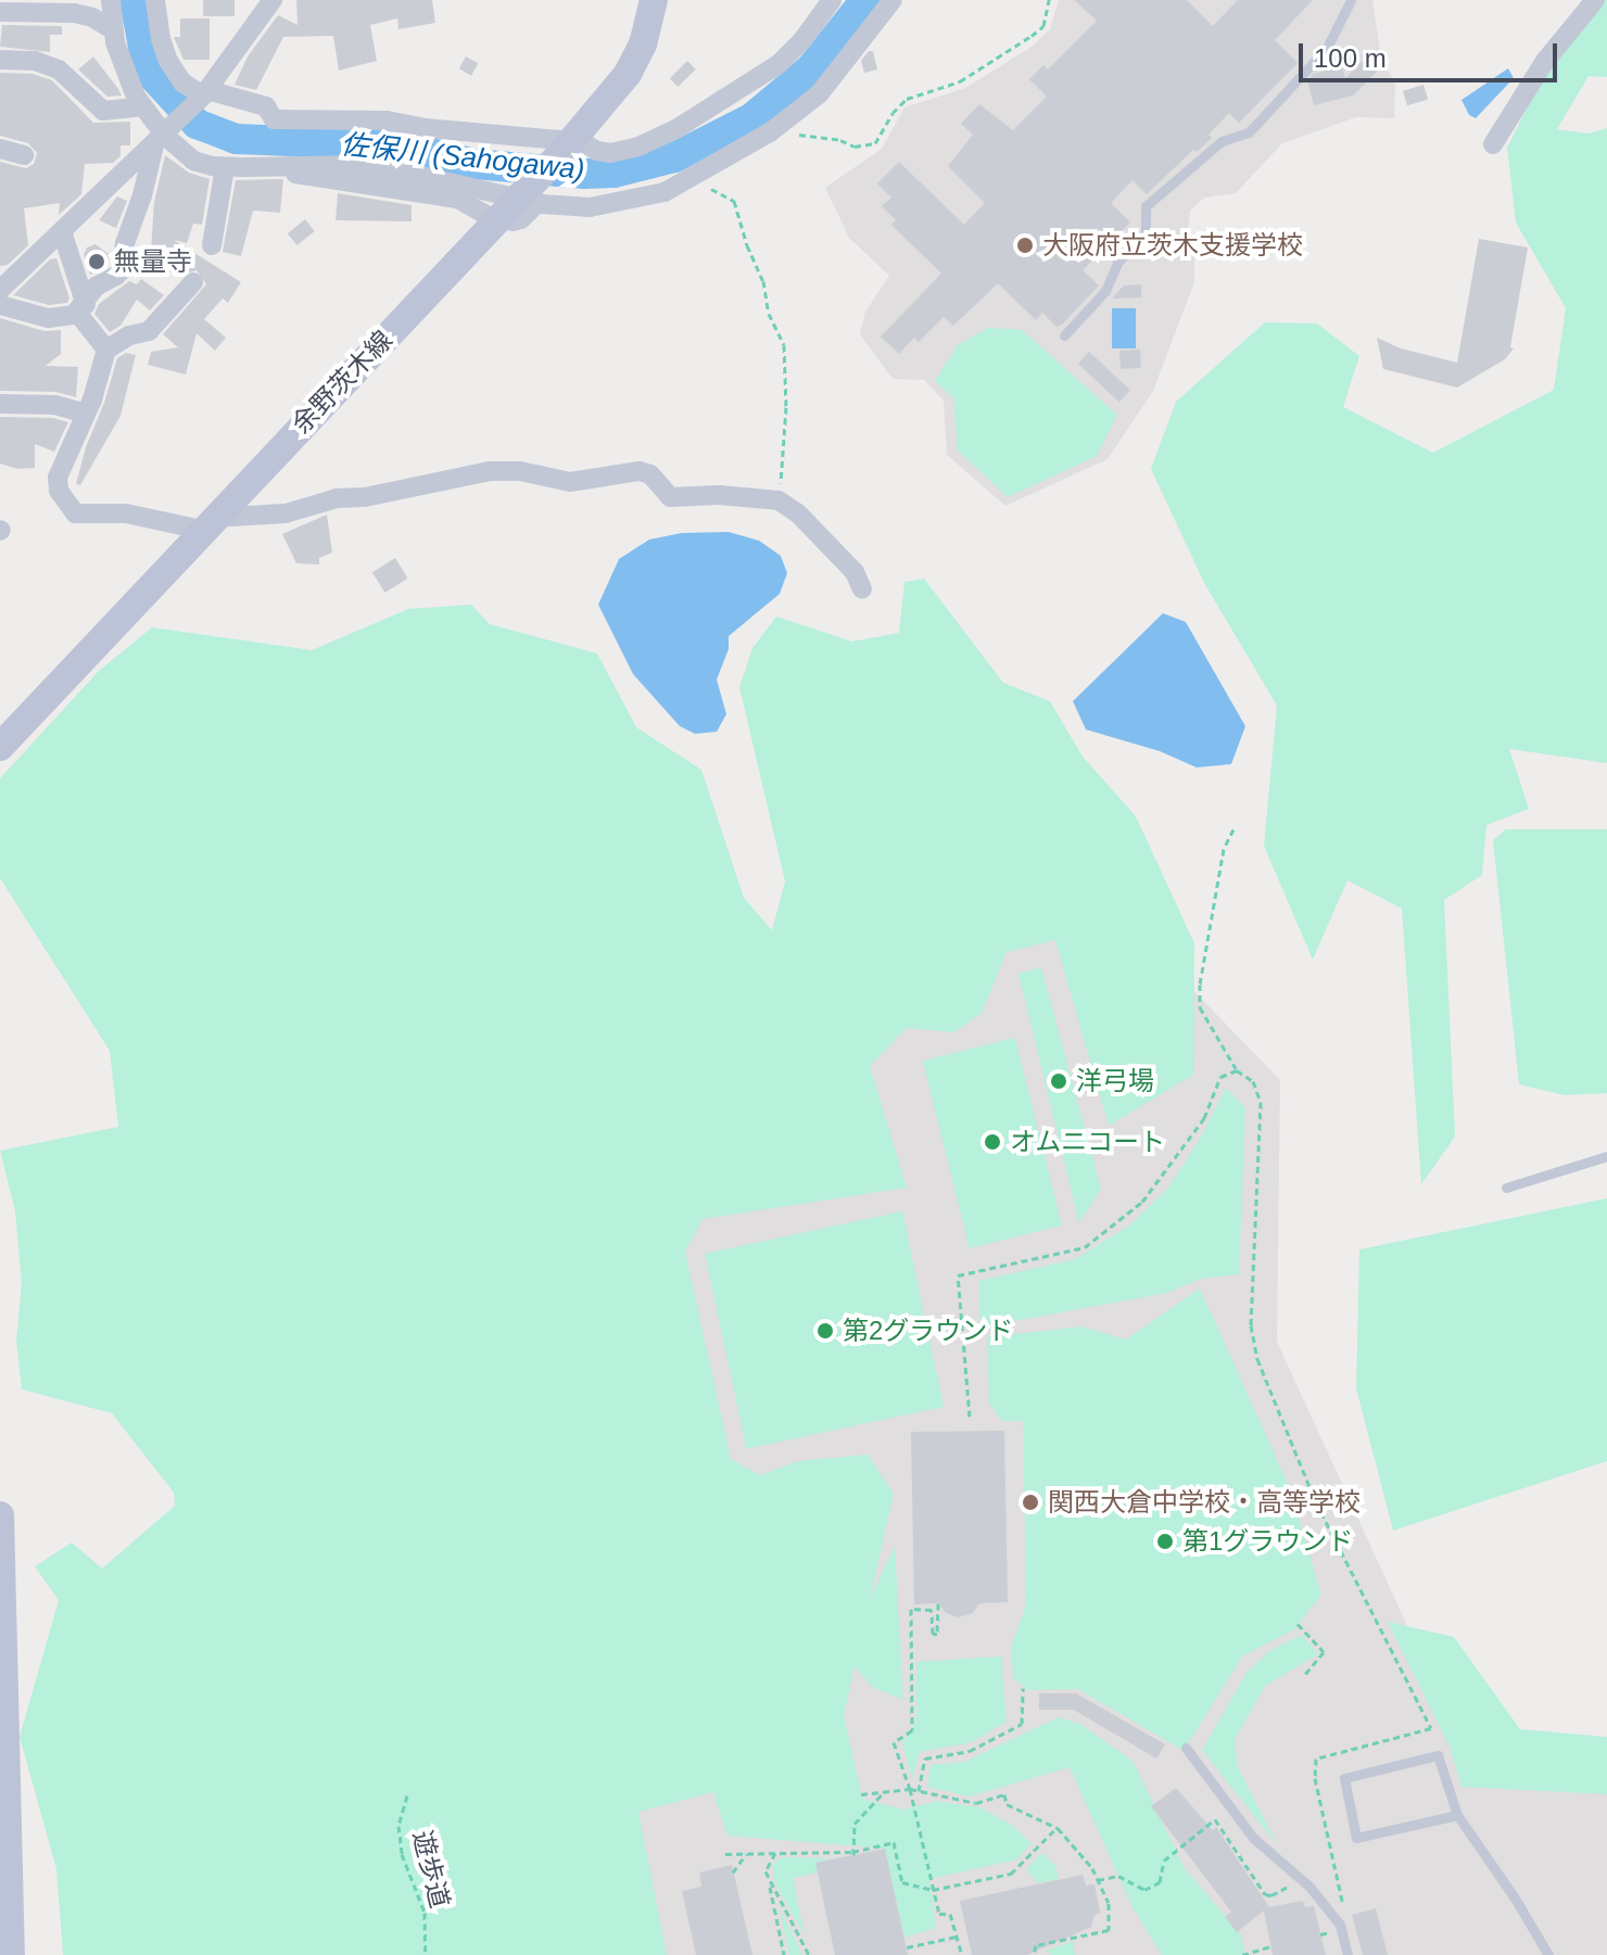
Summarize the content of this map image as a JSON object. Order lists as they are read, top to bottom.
{
  "streets": {
    "main road": ["余野茨木線"],
    "path": ["遊歩道"]
  },
  "water": ["佐保川 (Sahogawa)"],
  "places": [
    "大阪府立茨木支援学校",
    "無量寺",
    "洋弓場",
    "オムニコート",
    "第2グラウンド",
    "関西大倉中学校・高等学校",
    "第1グラウンド"
  ],
  "scale_bar": "100 m"
}
